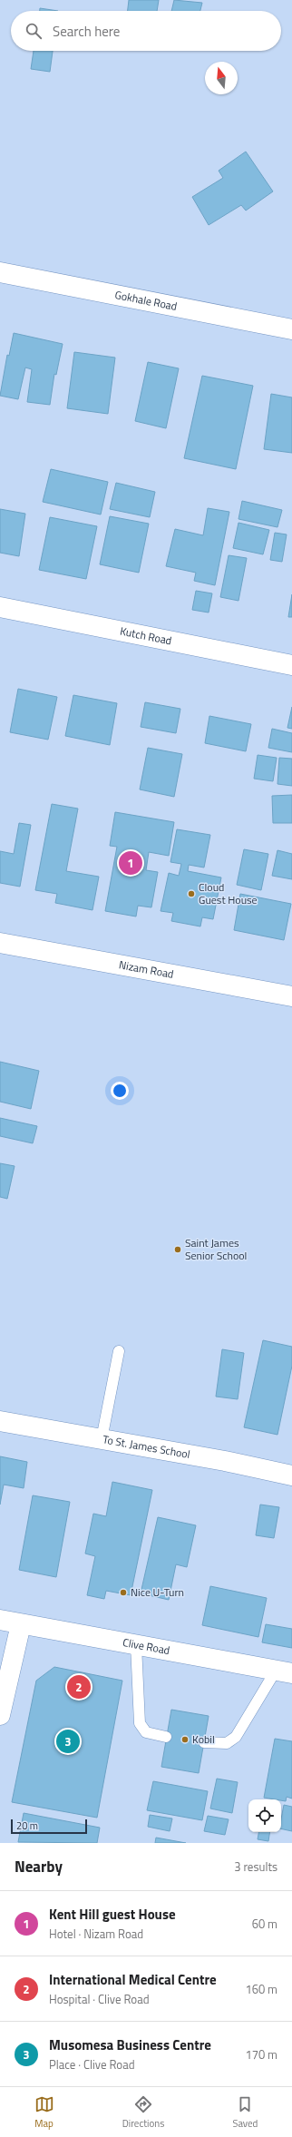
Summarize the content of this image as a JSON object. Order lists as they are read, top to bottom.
{
  "streets": {
    "street": [
      "Gokhale Road",
      "Kutch Road",
      "Nizam Road",
      "To St. James School",
      "Clive Road"
    ]
  },
  "places": [
    "Cloud Guest House",
    "Saint James Senior School",
    "Nice U-Turn",
    "Kobil"
  ],
  "scale_bar": "20 m",
  "north": "top",
  "page": {
    "search": "Search here",
    "pins": ["1", "2", "3"],
    "scale": "20 m",
    "heading": ["Nearby", "3 results"],
    "list": [
      {
        "mark": "1",
        "name": "Kent Hill guest House",
        "note": "Hotel · Nizam Road",
        "value": "60 m"
      },
      {
        "mark": "2",
        "name": "International Medical Centre",
        "note": "Hospital · Clive Road",
        "value": "160 m"
      },
      {
        "mark": "3",
        "name": "Musomesa Business Centre",
        "note": "Place · Clive Road",
        "value": "170 m"
      }
    ],
    "nav": ["Map", "Directions", "Saved"]
  }
}
